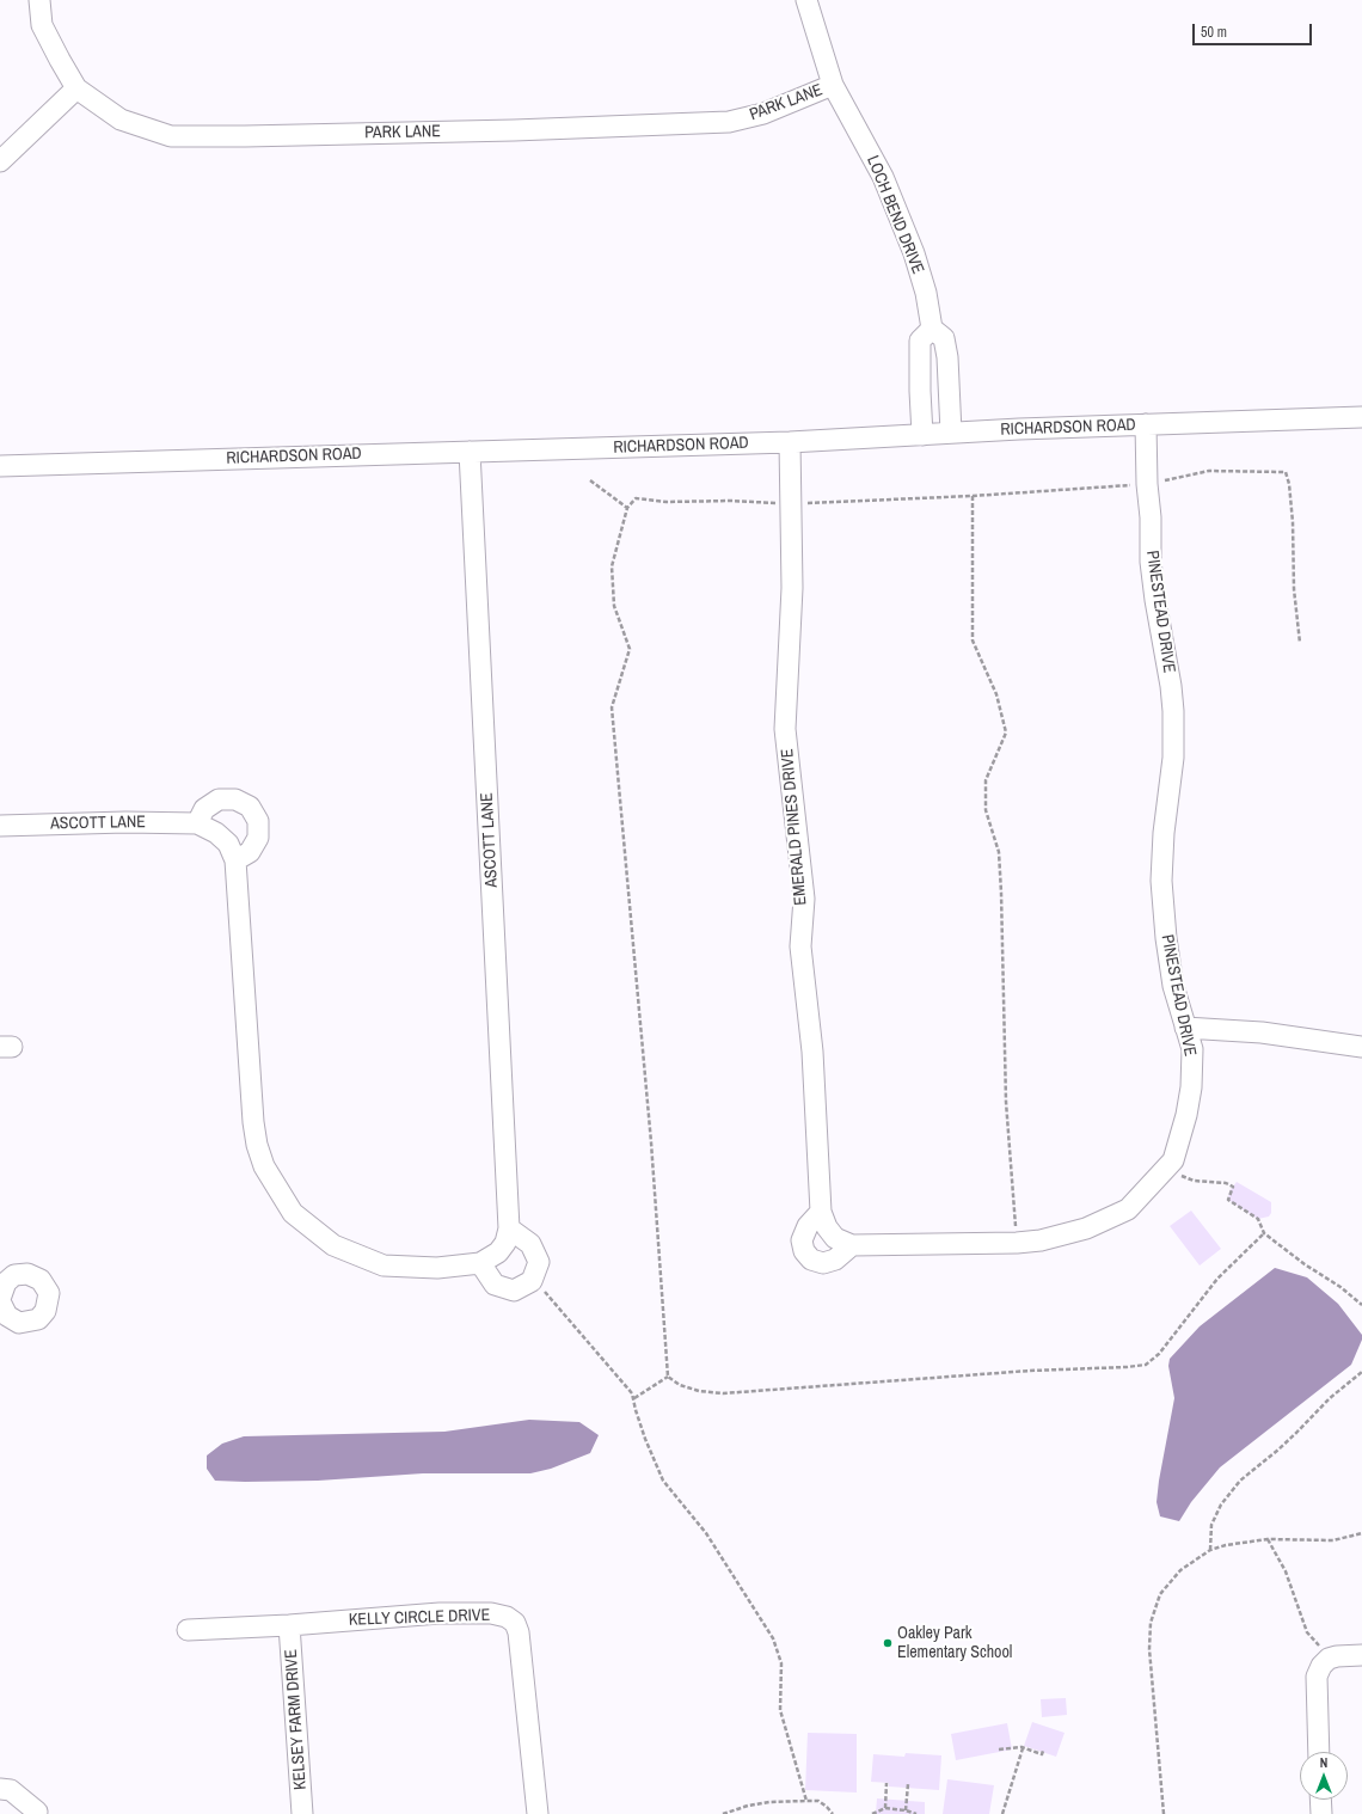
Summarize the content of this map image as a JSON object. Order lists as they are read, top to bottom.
{
  "streets": {
    "street": [
      "PARK LANE",
      "LOCH BEND DRIVE",
      "RICHARDSON ROAD",
      "PINESTEAD DRIVE",
      "ASCOTT LANE",
      "EMERALD PINES DRIVE",
      "KELLY CIRCLE DRIVE",
      "KELSEY FARM DRIVE"
    ]
  },
  "crossings": [
    ["PARK LANE", "LOCH BEND DRIVE"],
    ["LOCH BEND DRIVE", "RICHARDSON ROAD"],
    ["RICHARDSON ROAD", "PINESTEAD DRIVE"],
    ["RICHARDSON ROAD", "ASCOTT LANE"],
    ["RICHARDSON ROAD", "EMERALD PINES DRIVE"],
    ["PINESTEAD DRIVE", "EMERALD PINES DRIVE"],
    ["KELLY CIRCLE DRIVE", "KELSEY FARM DRIVE"]
  ],
  "places": ["Oakley Park Elementary School"],
  "scale_bar": "50 m",
  "north": "top"
}
